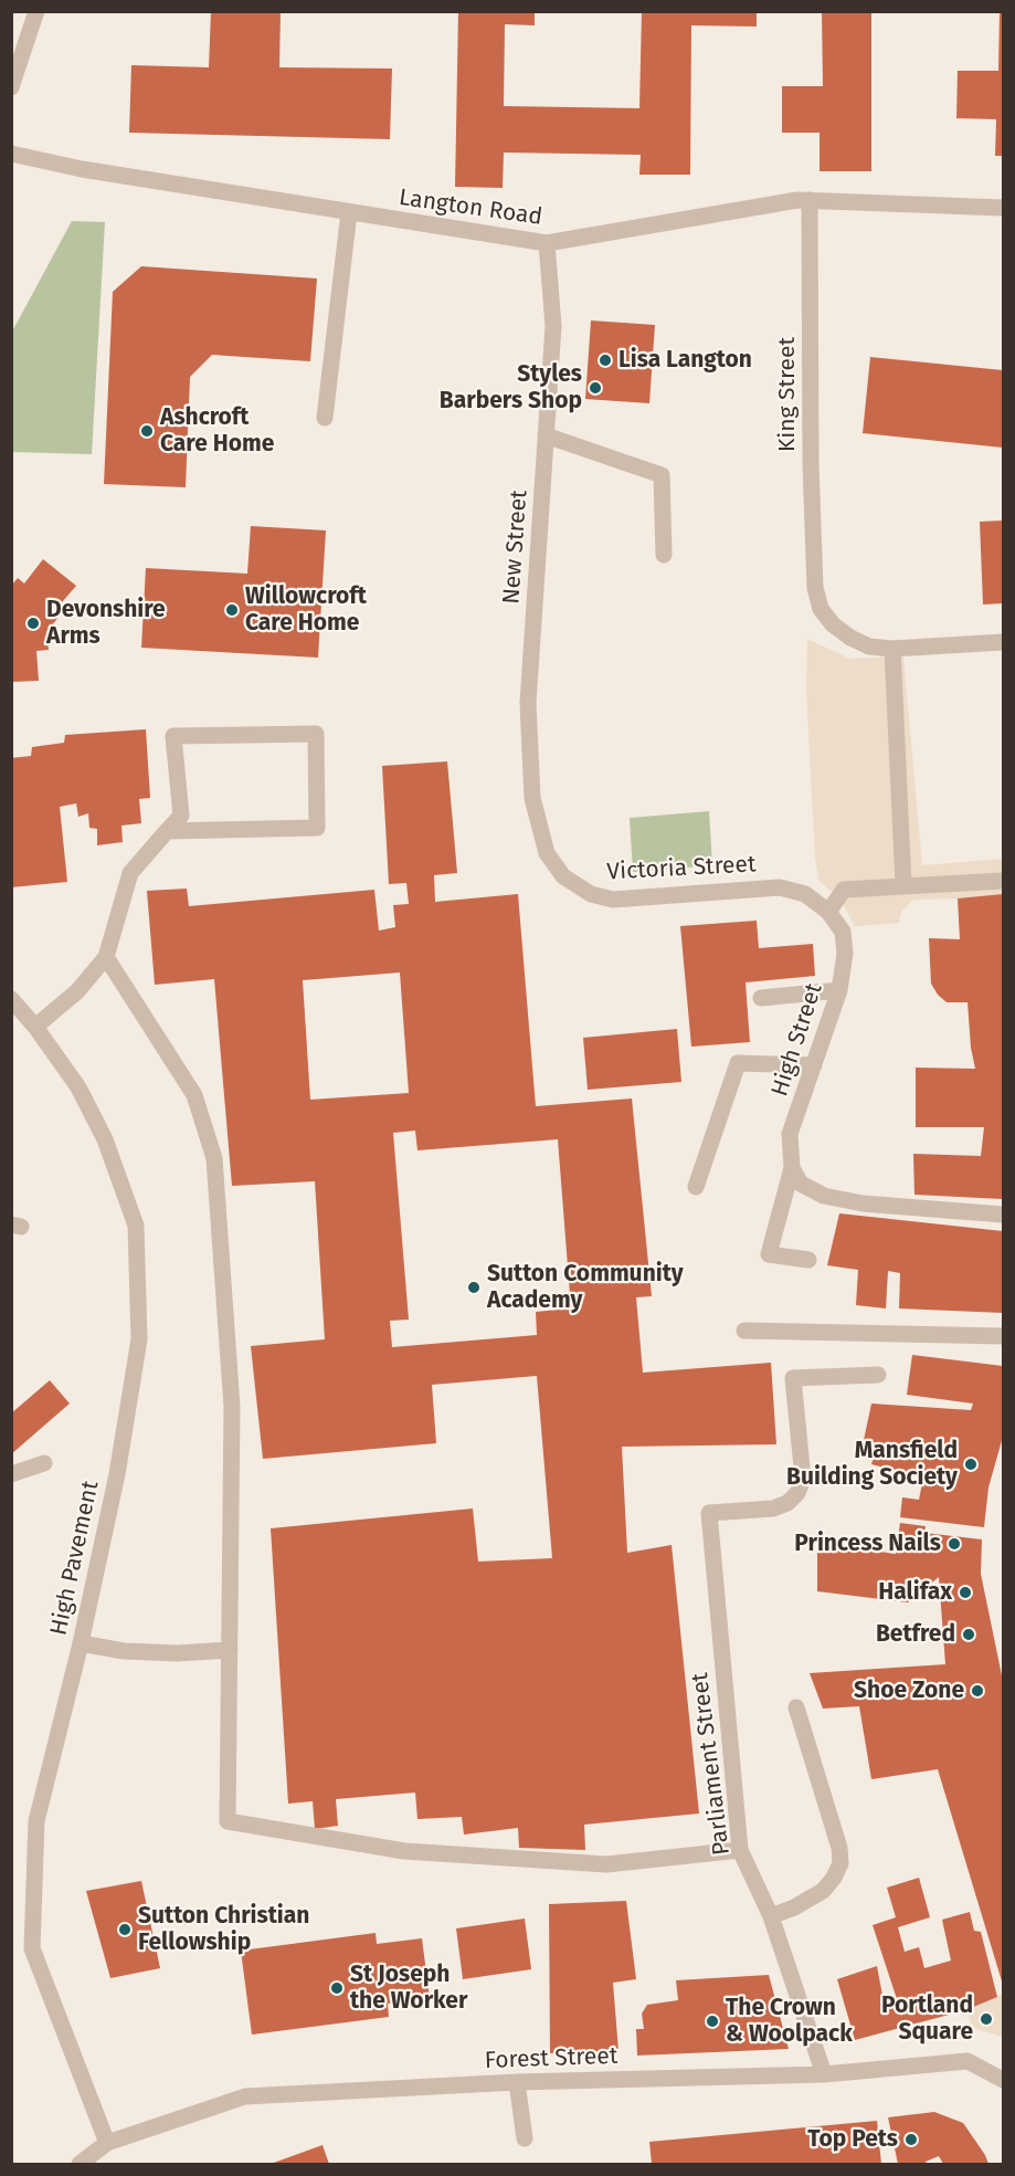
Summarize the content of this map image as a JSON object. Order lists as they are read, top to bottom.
{
  "streets": {
    "street": [
      "Langton Road",
      "King Street",
      "New Street",
      "Victoria Street",
      "High Street",
      "High Pavement",
      "Parliament Street",
      "Forest Street"
    ]
  },
  "crossings": [
    ["Langton Road", "King Street"],
    ["Langton Road", "New Street"],
    ["New Street", "Victoria Street"],
    ["Victoria Street", "High Street"],
    ["High Pavement", "Forest Street"],
    ["Parliament Street", "Forest Street"]
  ],
  "places": [
    "Lisa Langton",
    "Styles Barbers Shop",
    "Ashcroft Care Home",
    "Willowcroft Care Home",
    "Devonshire Arms",
    "Sutton Community Academy",
    "Mansfield Building Society",
    "Princess Nails",
    "Halifax",
    "Betfred",
    "Shoe Zone",
    "Sutton Christian Fellowship",
    "St Joseph the Worker",
    "Portland Square",
    "The Crown & Woolpack",
    "Top Pets"
  ]
}
